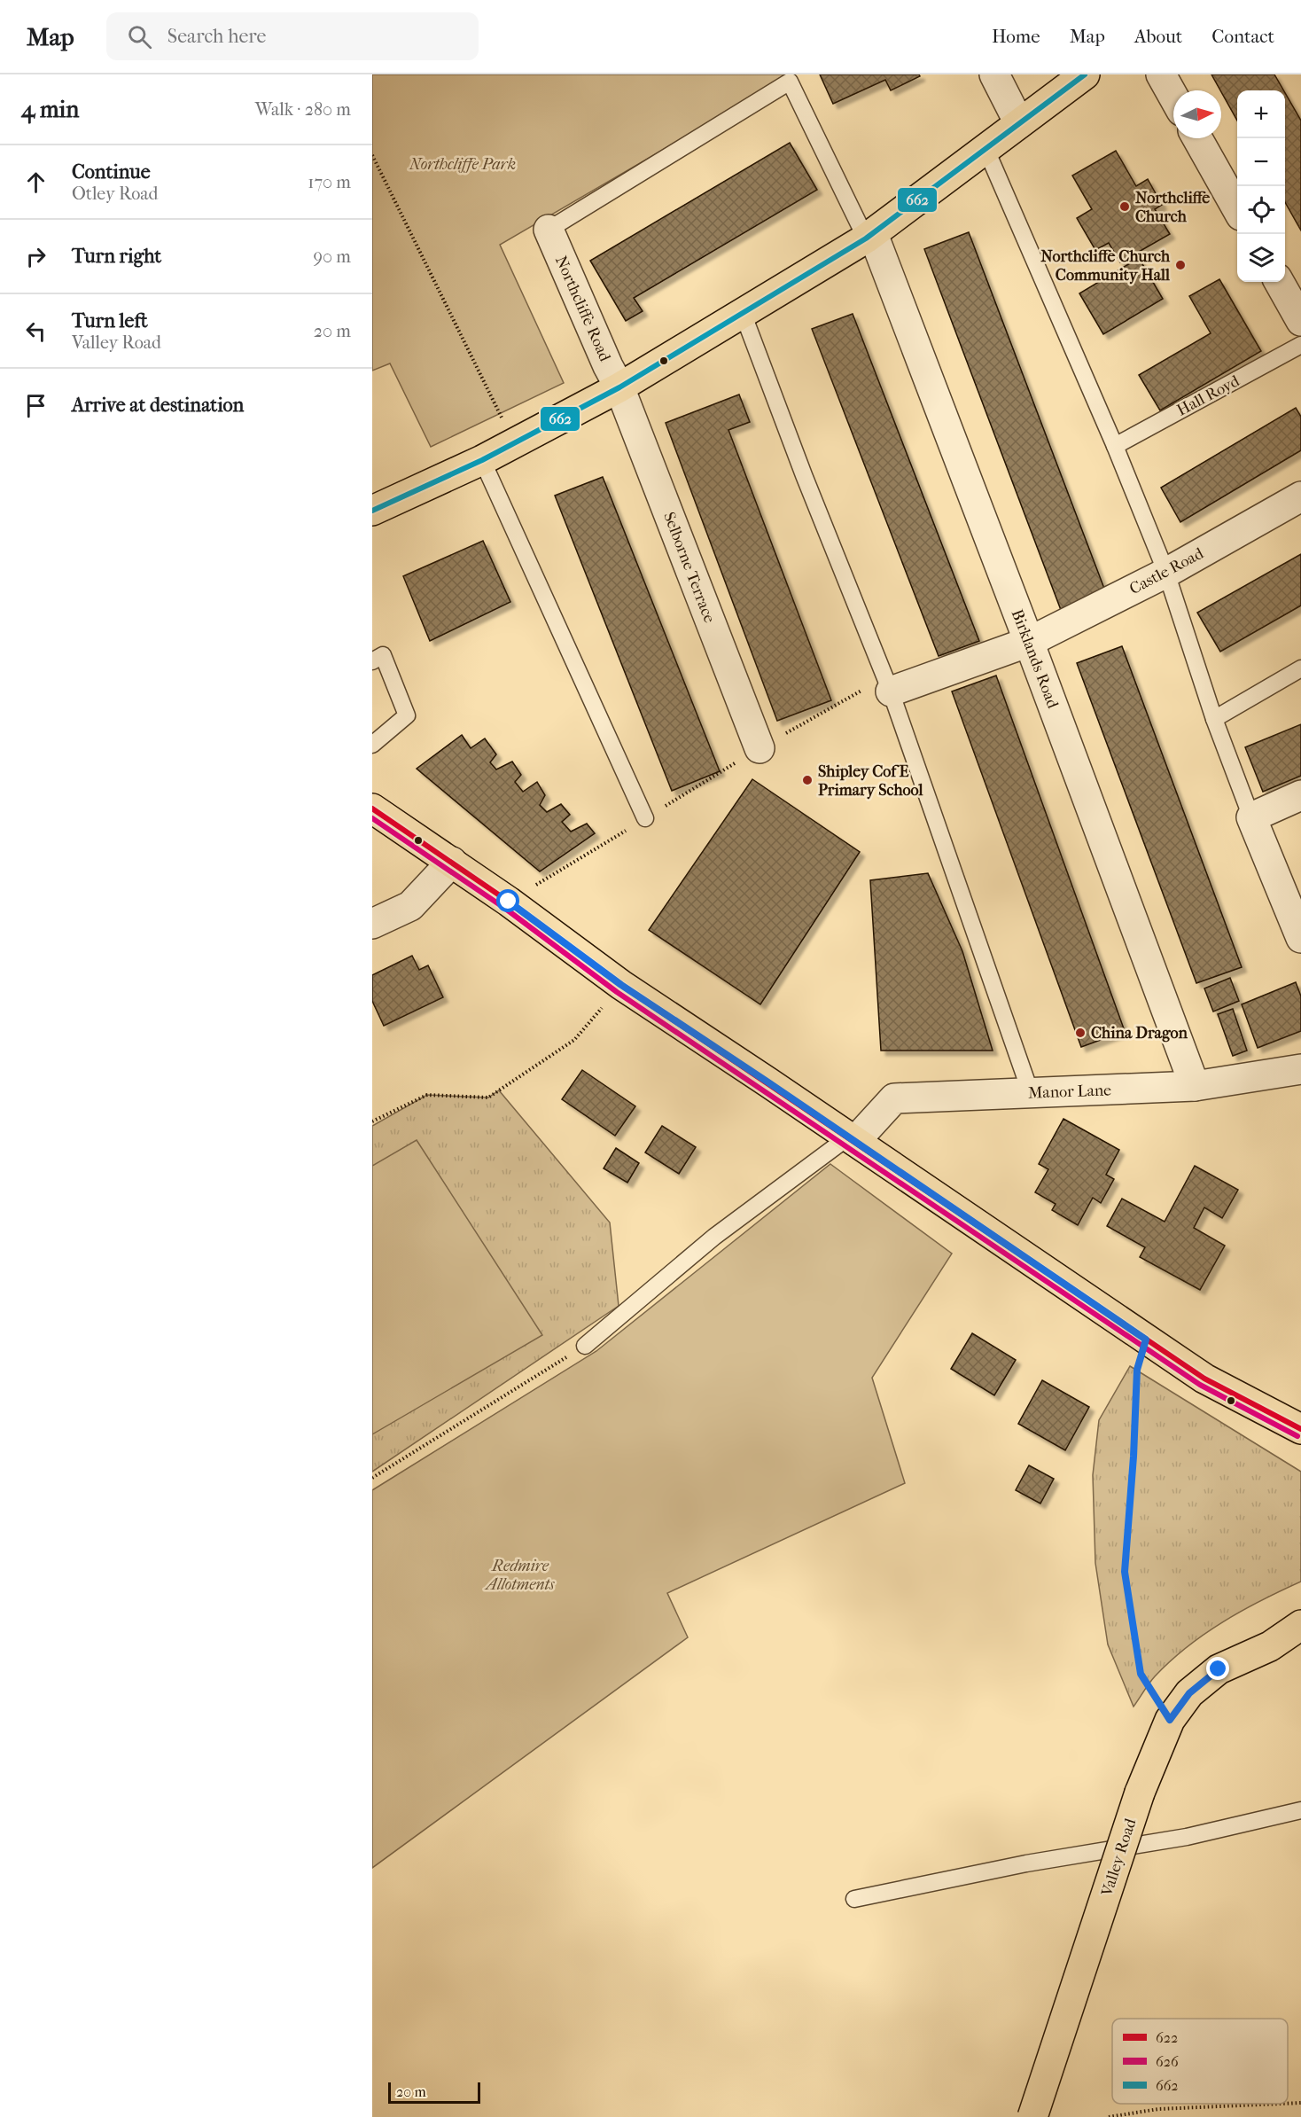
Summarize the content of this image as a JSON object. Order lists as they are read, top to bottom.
{
  "streets": {
    "main road": ["Valley Road"],
    "street": [
      "Northcliffe Road",
      "Selborne Terrace",
      "Castle Road",
      "Birklands Road",
      "Manor Lane"
    ],
    "lane": ["Hall Royd"]
  },
  "crossings": [
    ["Northcliffe Road", "Selborne Terrace"],
    ["Castle Road", "Birklands Road"],
    ["Birklands Road", "Manor Lane"]
  ],
  "parks": ["Northcliffe Park", "Redmire Allotments"],
  "places": [
    "Northcliffe Church",
    "Northcliffe Church Community Hall",
    "Shipley CofE Primary School",
    "China Dragon"
  ],
  "lines": ["transit line 662", "transit line 622", "transit line 626"],
  "legend": ["622", "626", "662"],
  "scale_bar": "20 m",
  "north": "right",
  "page": {
    "header": "Map",
    "search": "Search here",
    "nav": [
      "Home",
      "Map",
      "About",
      "Contact"
    ],
    "heading": ["4 min", "Walk · 280 m"],
    "map_buttons": ["+", "−"],
    "list": [
      ["Continue", "Otley Road", "170 m"],
      ["Turn right", "90 m"],
      ["Turn left", "Valley Road", "20 m"],
      "Arrive at destination"
    ],
    "scale": "20 m"
  }
}
